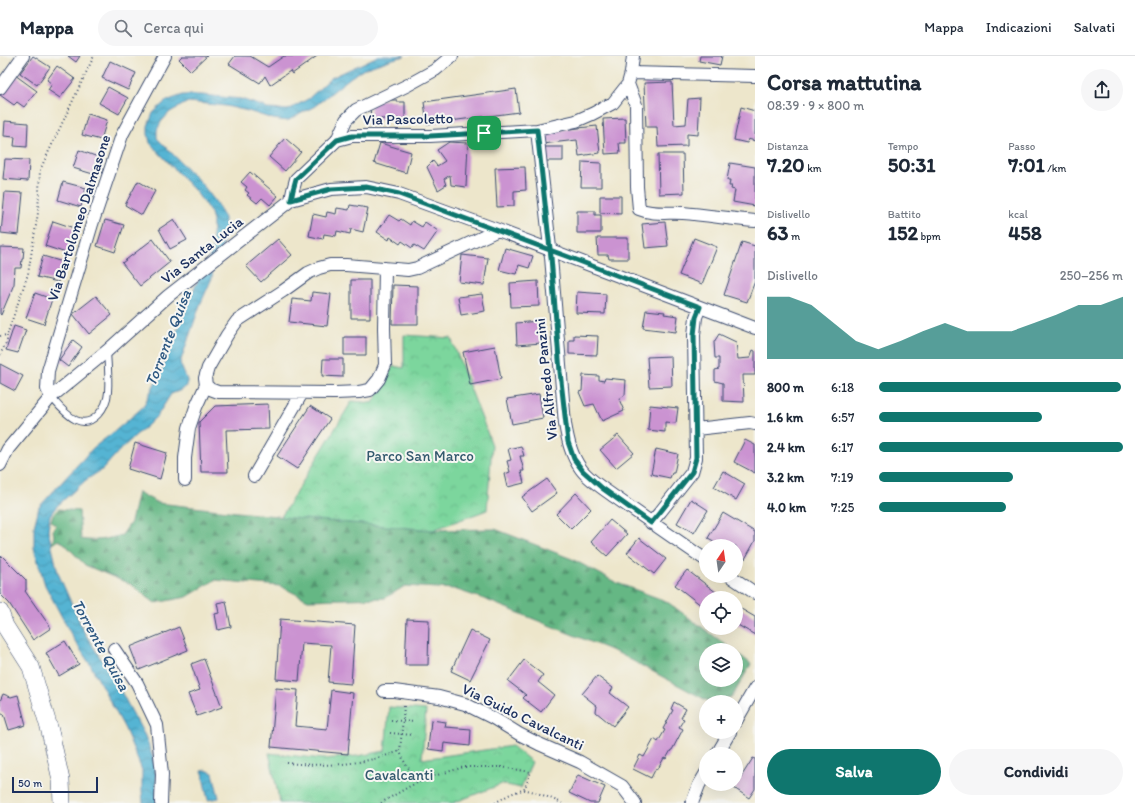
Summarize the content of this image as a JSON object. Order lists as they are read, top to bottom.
{
  "streets": {
    "street": [
      "Via Pascoletto",
      "Via Bartolomeo Dalmasone",
      "Via Santa Lucia",
      "Via Alfredo Panzini",
      "Via Guido Cavalcanti"
    ]
  },
  "crossings": [
    ["Via Pascoletto", "Via Alfredo Panzini"],
    ["Via Bartolomeo Dalmasone", "Via Santa Lucia"]
  ],
  "water": ["Torrente Quisa"],
  "parks": ["Parco San Marco", "Cavalcanti"],
  "scale_bar": "50 m",
  "north": "top",
  "page": {
    "header": "Mappa",
    "search": "Cerca qui",
    "nav": ["Mappa", "Indicazioni", "Salvati"],
    "heading": ["Corsa mattutina", "08:39 · 9 × 800 m"],
    "stats": [
      ["Distanza", "7.20 km"],
      ["Tempo", "50:31"],
      ["Passo", "7:01 /km"],
      ["Dislivello", "63 m"],
      ["Battito", "152 bpm"],
      ["kcal", "458"]
    ],
    "chart": ["Dislivello", "250–256 m"],
    "list": [
      {
        "name": "800 m",
        "note": "6:18"
      },
      {
        "name": "1.6 km",
        "note": "6:57"
      },
      {
        "name": "2.4 km",
        "note": "6:17"
      },
      {
        "name": "3.2 km",
        "note": "7:19"
      },
      {
        "name": "4.0 km",
        "note": "7:25"
      }
    ],
    "map_buttons": ["+", "−"],
    "buttons": ["Salva", "Condividi"],
    "scale": "50 m"
  }
}
